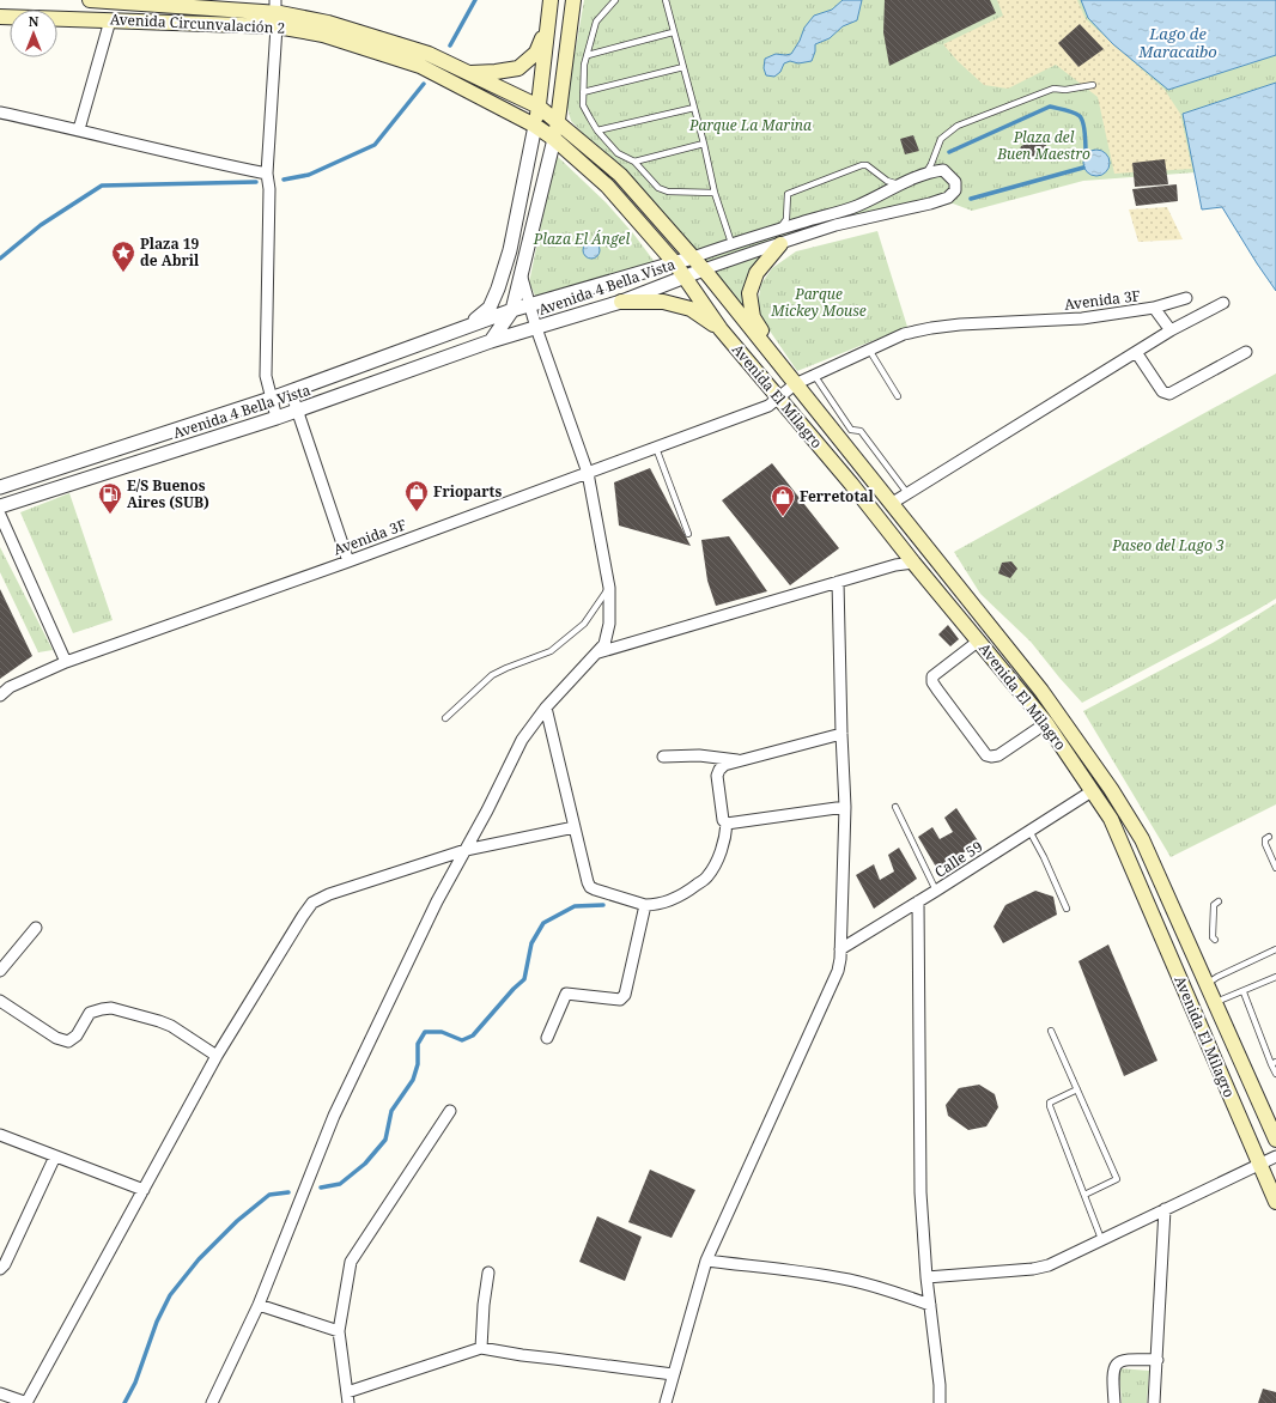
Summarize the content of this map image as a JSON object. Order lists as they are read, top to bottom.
{
  "streets": {
    "main road": ["Avenida Circunvalación 2", "Avenida El Milagro"],
    "street": ["Avenida 4 Bella Vista", "Avenida 3F", "Calle 59"]
  },
  "crossings": [
    ["Avenida Circunvalación 2", "Avenida 4 Bella Vista"],
    ["Avenida Circunvalación 2", "Avenida El Milagro"],
    ["Avenida 4 Bella Vista", "Avenida El Milagro"],
    ["Avenida 3F", "Avenida El Milagro"],
    ["Avenida El Milagro", "Calle 59"]
  ],
  "water": ["Lago de Maracaibo"],
  "parks": [
    "Parque La Marina",
    "Plaza del Buen Maestro",
    "Plaza El Ángel",
    "Parque Mickey Mouse",
    "Paseo del Lago 3"
  ],
  "places": {
    "place": ["Plaza 19 de Abril"],
    "shop": ["Frioparts", "Ferretotal"],
    "fuel station": ["E/S Buenos Aires (SUB)"]
  },
  "north": "top"
}
